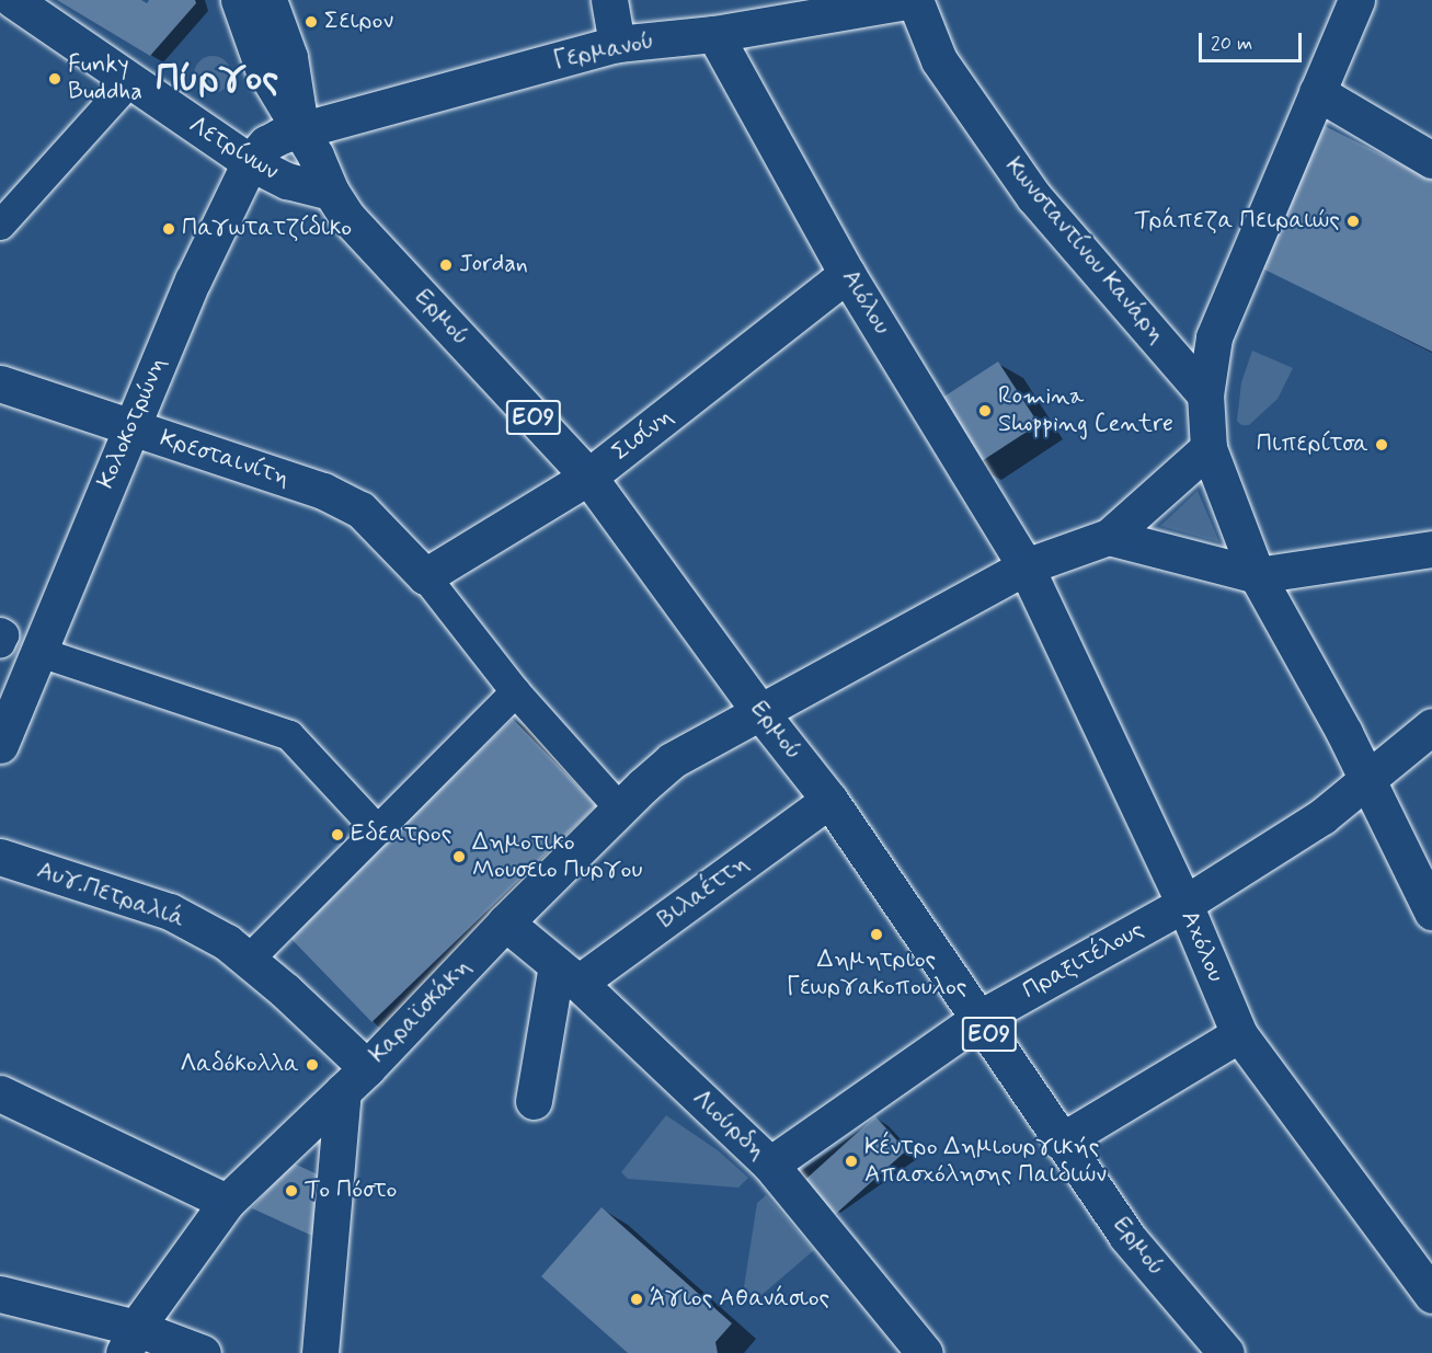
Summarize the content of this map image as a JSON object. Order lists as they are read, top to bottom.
{
  "streets": {
    "street": [
      "Γερμανού",
      "Λετρίνων",
      "Κωνσταντίνου Κανάρη",
      "Αιόλου",
      "Ερμού",
      "ΕΟ9",
      "Κολοκοτρώνη",
      "Σισίνη",
      "Κρεσταινίτη",
      "Βιλαέττη",
      "Αυγ.Πετραλιά",
      "Αχόλου",
      "Πραξιτέλους",
      "Καραϊσκάκη",
      "Λιούρδη"
    ]
  },
  "crossings": [
    ["Γερμανού", "Κωνσταντίνου Κανάρη"],
    ["Γερμανού", "Αιόλου"],
    ["Γερμανού", "Ερμού"],
    ["Γερμανού", "Κολοκοτρώνη"],
    ["Λετρίνων", "Ερμού"],
    ["Λετρίνων", "Κολοκοτρώνη"],
    ["Αιόλου", "Σισίνη"],
    ["Αιόλου", "Αχόλου"],
    ["Αιόλου", "Καραϊσκάκη"],
    ["Ερμού", "Κολοκοτρώνη"],
    ["Ερμού", "Σισίνη"],
    ["Ερμού", "Βιλαέττη"],
    ["Ερμού", "Πραξιτέλους"],
    ["Ερμού", "Καραϊσκάκη"],
    ["Κολοκοτρώνη", "Κρεσταινίτη"],
    ["Σισίνη", "Κρεσταινίτη"],
    ["Βιλαέττη", "Λιούρδη"],
    ["Αυγ.Πετραλιά", "Καραϊσκάκη"],
    ["Αχόλου", "Πραξιτέλους"],
    ["Αχόλου", "Καραϊσκάκη"],
    ["Πραξιτέλους", "Λιούρδη"],
    ["Καραϊσκάκη", "Λιούρδη"]
  ],
  "districts": ["Πύργος"],
  "places": [
    "Σειρον",
    "Funky Buddha",
    "Τράπεζα Πειραιώς",
    "Παγωτατζίδικο",
    "Jordan",
    "Romina Shopping Centre",
    "Πιπερίτσα",
    "Εδεατρος",
    "Δημοτικο Μουσειο Πυργου",
    "Δημητριος Γεωργακοπουλος",
    "Λαδόκολλα",
    "Κέντρο Δημιουργικής Απασχόλησης Παιδιών",
    "Το Πόστο",
    "Άγιος Αθανάσιος"
  ],
  "scale_bar": "20 m"
}
